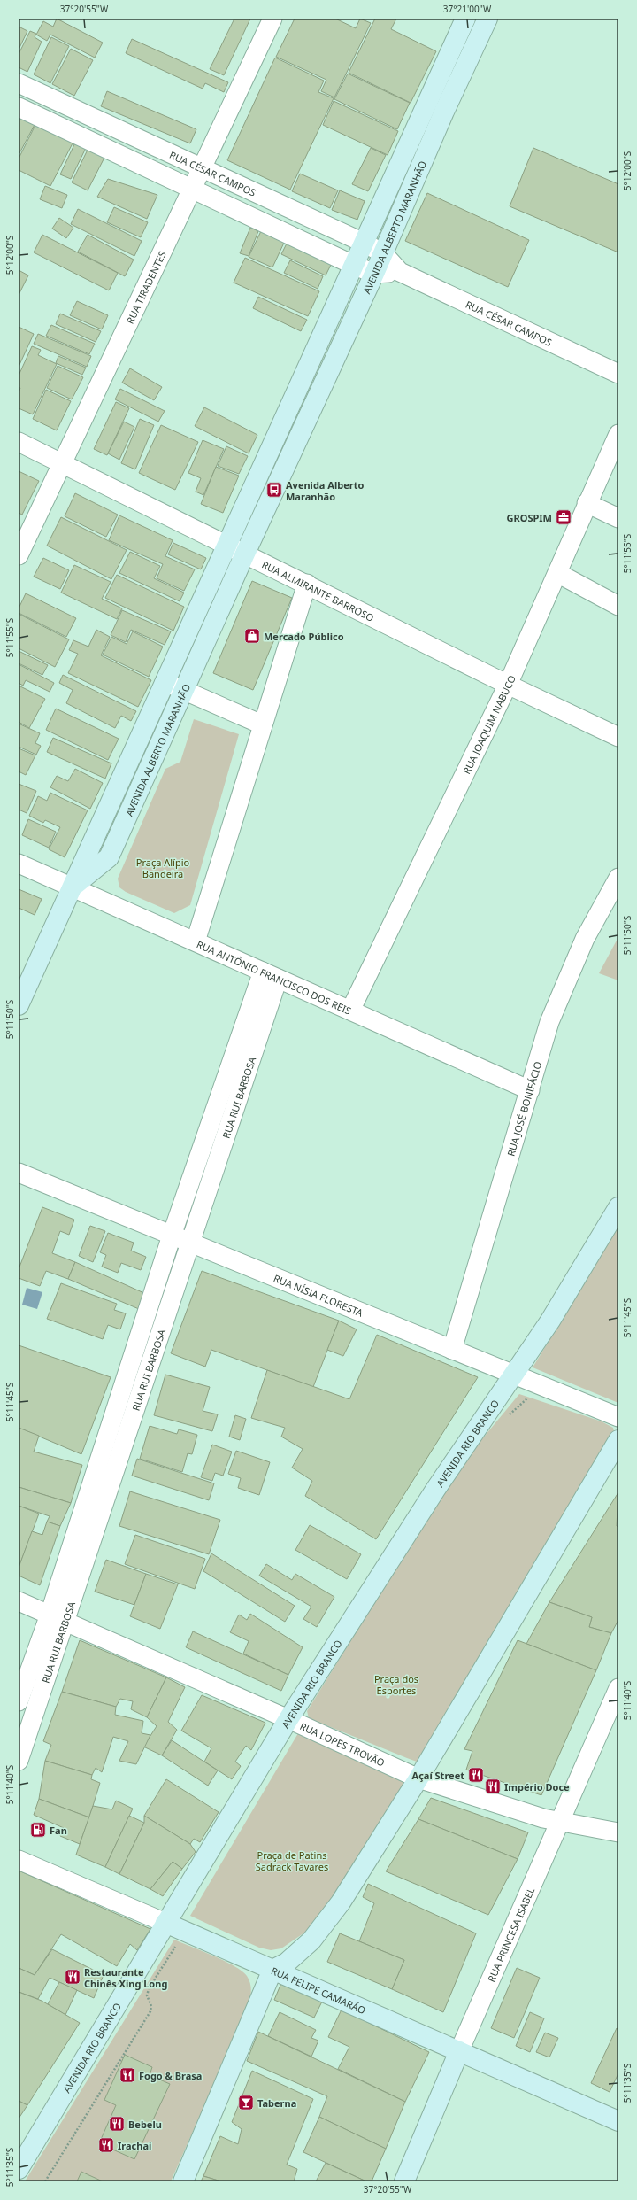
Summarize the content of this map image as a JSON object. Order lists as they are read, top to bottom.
{
  "streets": {
    "main road": [
      "AVENIDA ALBERTO MARANHÃO",
      "AVENIDA RIO BRANCO",
      "RUA PRINCESA ISABEL",
      "RUA FELIPE CAMARÃO"
    ],
    "street": [
      "RUA CÉSAR CAMPOS",
      "RUA TIRADENTES",
      "RUA ALMIRANTE BARROSO",
      "RUA JOAQUIM NABUCO",
      "RUA ANTÔNIO FRANCISCO DOS REIS",
      "RUA RUI BARBOSA",
      "RUA JOSÉ BONIFÁCIO",
      "RUA NÍSIA FLORESTA",
      "RUA LOPES TROVÃO"
    ]
  },
  "crossings": [
    ["RUA CÉSAR CAMPOS", "AVENIDA ALBERTO MARANHÃO"],
    ["RUA CÉSAR CAMPOS", "RUA TIRADENTES"],
    ["AVENIDA ALBERTO MARANHÃO", "RUA ALMIRANTE BARROSO"],
    ["AVENIDA ALBERTO MARANHÃO", "RUA ANTÔNIO FRANCISCO DOS REIS"],
    ["RUA TIRADENTES", "RUA ALMIRANTE BARROSO"],
    ["RUA ALMIRANTE BARROSO", "RUA JOAQUIM NABUCO"],
    ["RUA JOAQUIM NABUCO", "RUA ANTÔNIO FRANCISCO DOS REIS"],
    ["RUA ANTÔNIO FRANCISCO DOS REIS", "RUA RUI BARBOSA"],
    ["RUA ANTÔNIO FRANCISCO DOS REIS", "RUA JOSÉ BONIFÁCIO"],
    ["RUA RUI BARBOSA", "RUA NÍSIA FLORESTA"],
    ["RUA RUI BARBOSA", "RUA LOPES TROVÃO"],
    ["RUA JOSÉ BONIFÁCIO", "RUA NÍSIA FLORESTA"],
    ["RUA NÍSIA FLORESTA", "AVENIDA RIO BRANCO"],
    ["AVENIDA RIO BRANCO", "RUA LOPES TROVÃO"],
    ["AVENIDA RIO BRANCO", "RUA FELIPE CAMARÃO"],
    ["RUA LOPES TROVÃO", "RUA PRINCESA ISABEL"],
    ["RUA PRINCESA ISABEL", "RUA FELIPE CAMARÃO"]
  ],
  "parks": ["Praça Alípio Bandeira", "Praça dos Esportes", "Praça de Patins Sadrack Tavares"],
  "places": {
    "bus stop": ["Avenida Alberto Maranhão"],
    "office": ["GROSPIM"],
    "shop": ["Mercado Público"],
    "restaurant": [
      "Açaí Street",
      "Império Doce",
      "Restaurante Chinês Xing Long",
      "Fogo & Brasa",
      "Bebelu",
      "Irachai"
    ],
    "fuel station": ["Fan"],
    "bar": ["Taberna"]
  },
  "coordinates": [
    "37°20'55\"W",
    "37°21'00\"W",
    "5°12'00\"S",
    "5°11'55\"S",
    "5°11'50\"S",
    "5°11'45\"S",
    "5°11'40\"S",
    "5°11'35\"S"
  ]
}
